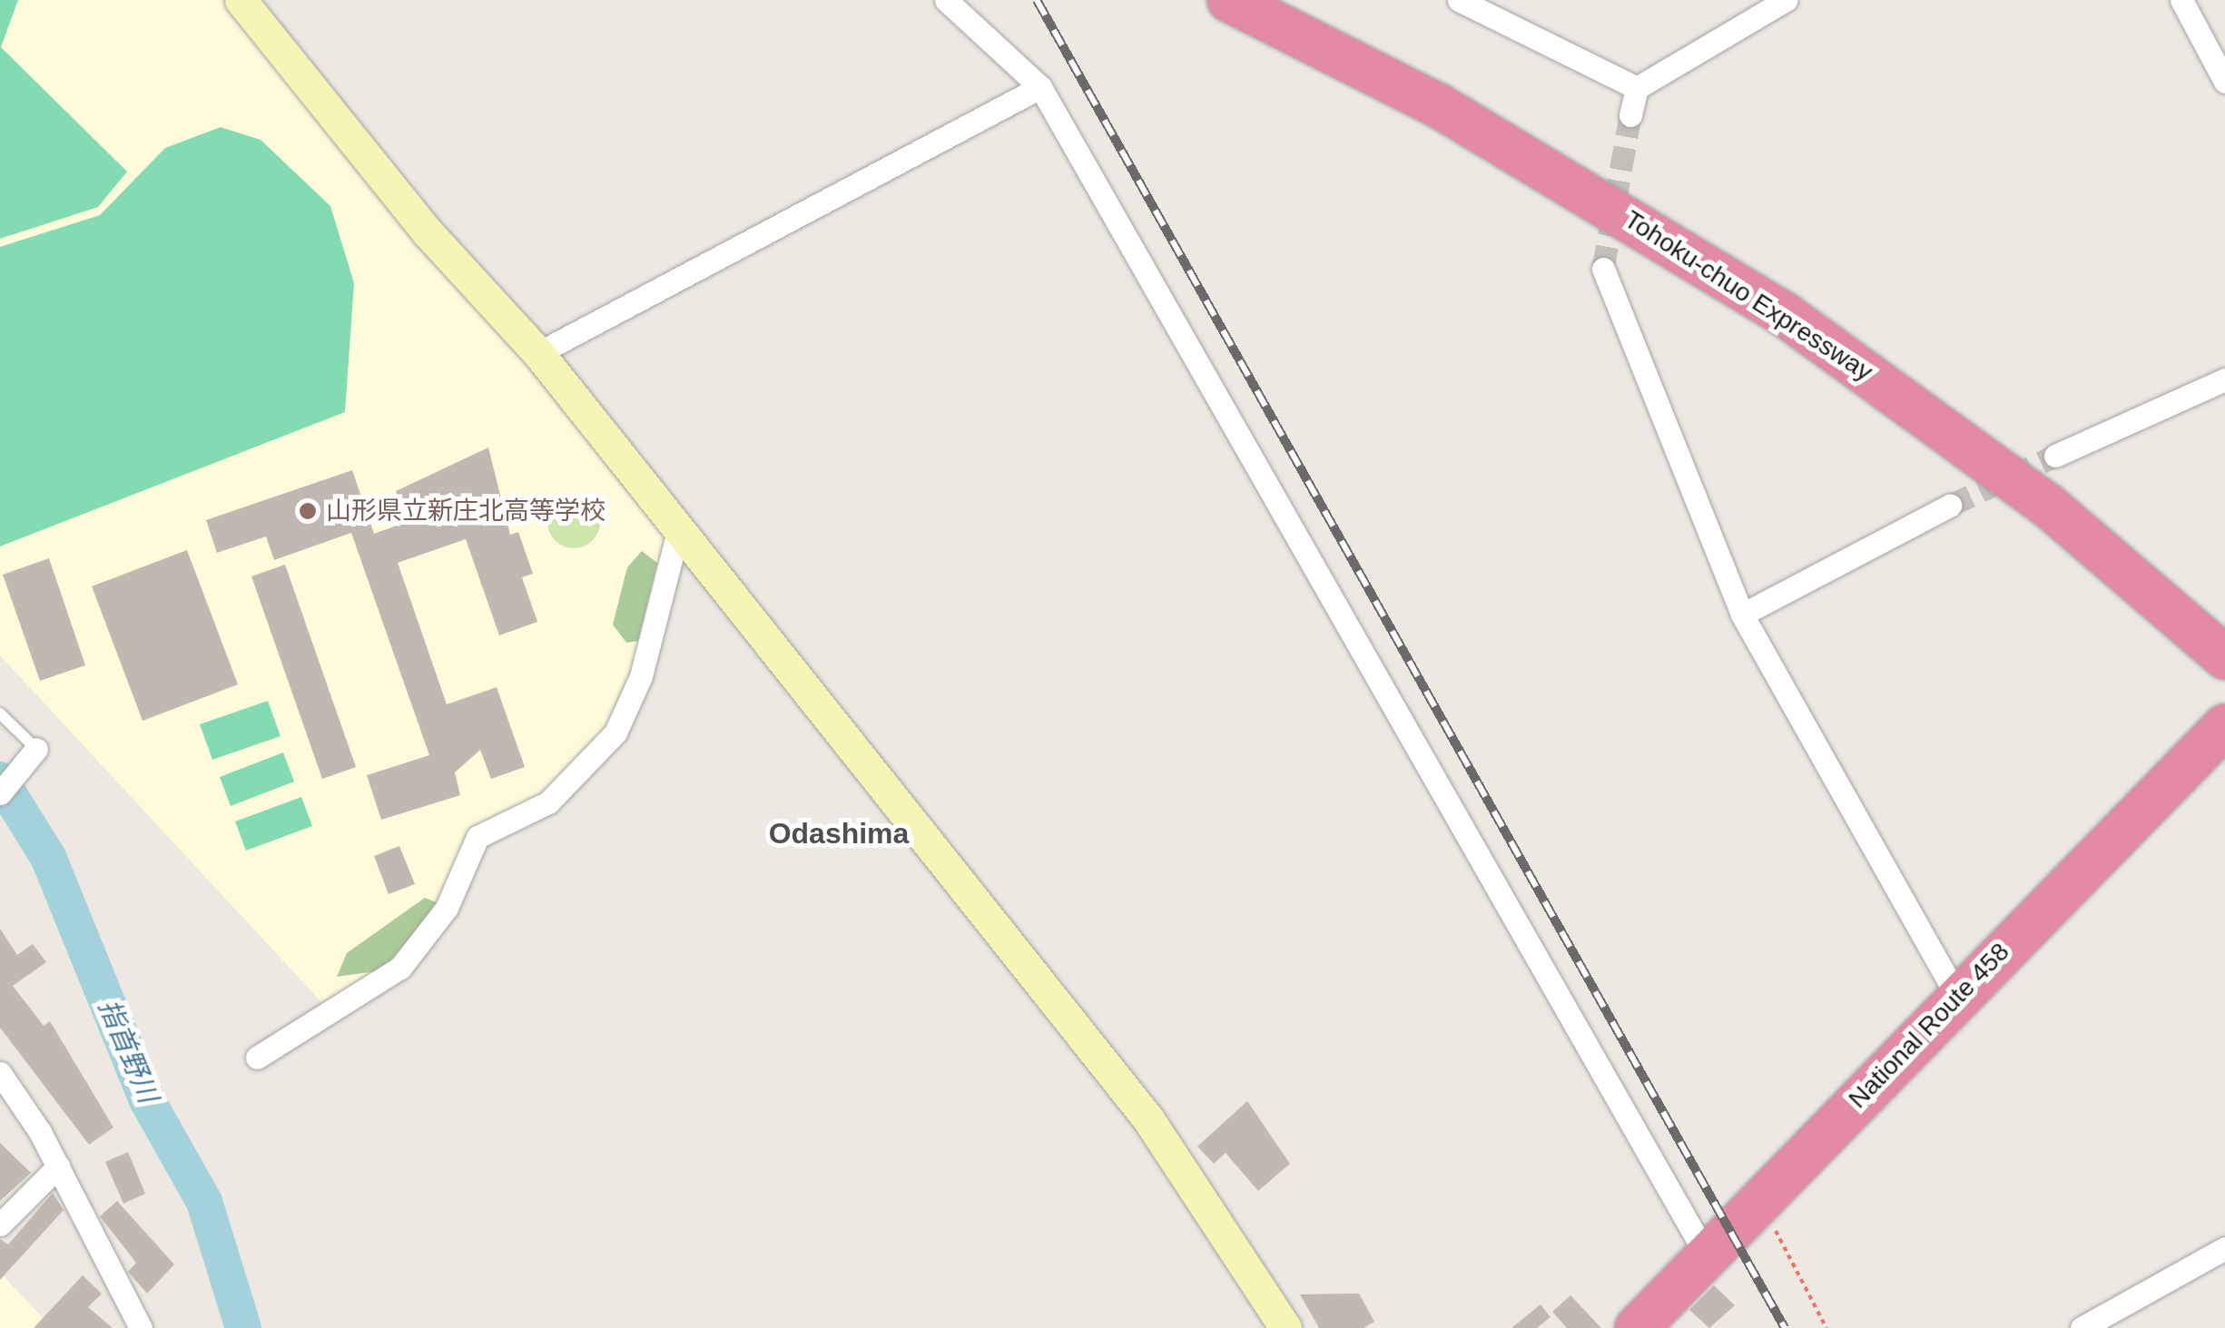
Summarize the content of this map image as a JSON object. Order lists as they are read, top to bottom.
{
  "streets": {
    "highway": ["Tohoku-chuo Expressway", "National Route 458"]
  },
  "districts": ["Odashima"],
  "water": ["指首野川"],
  "places": ["山形県立新庄北高等学校"]
}
